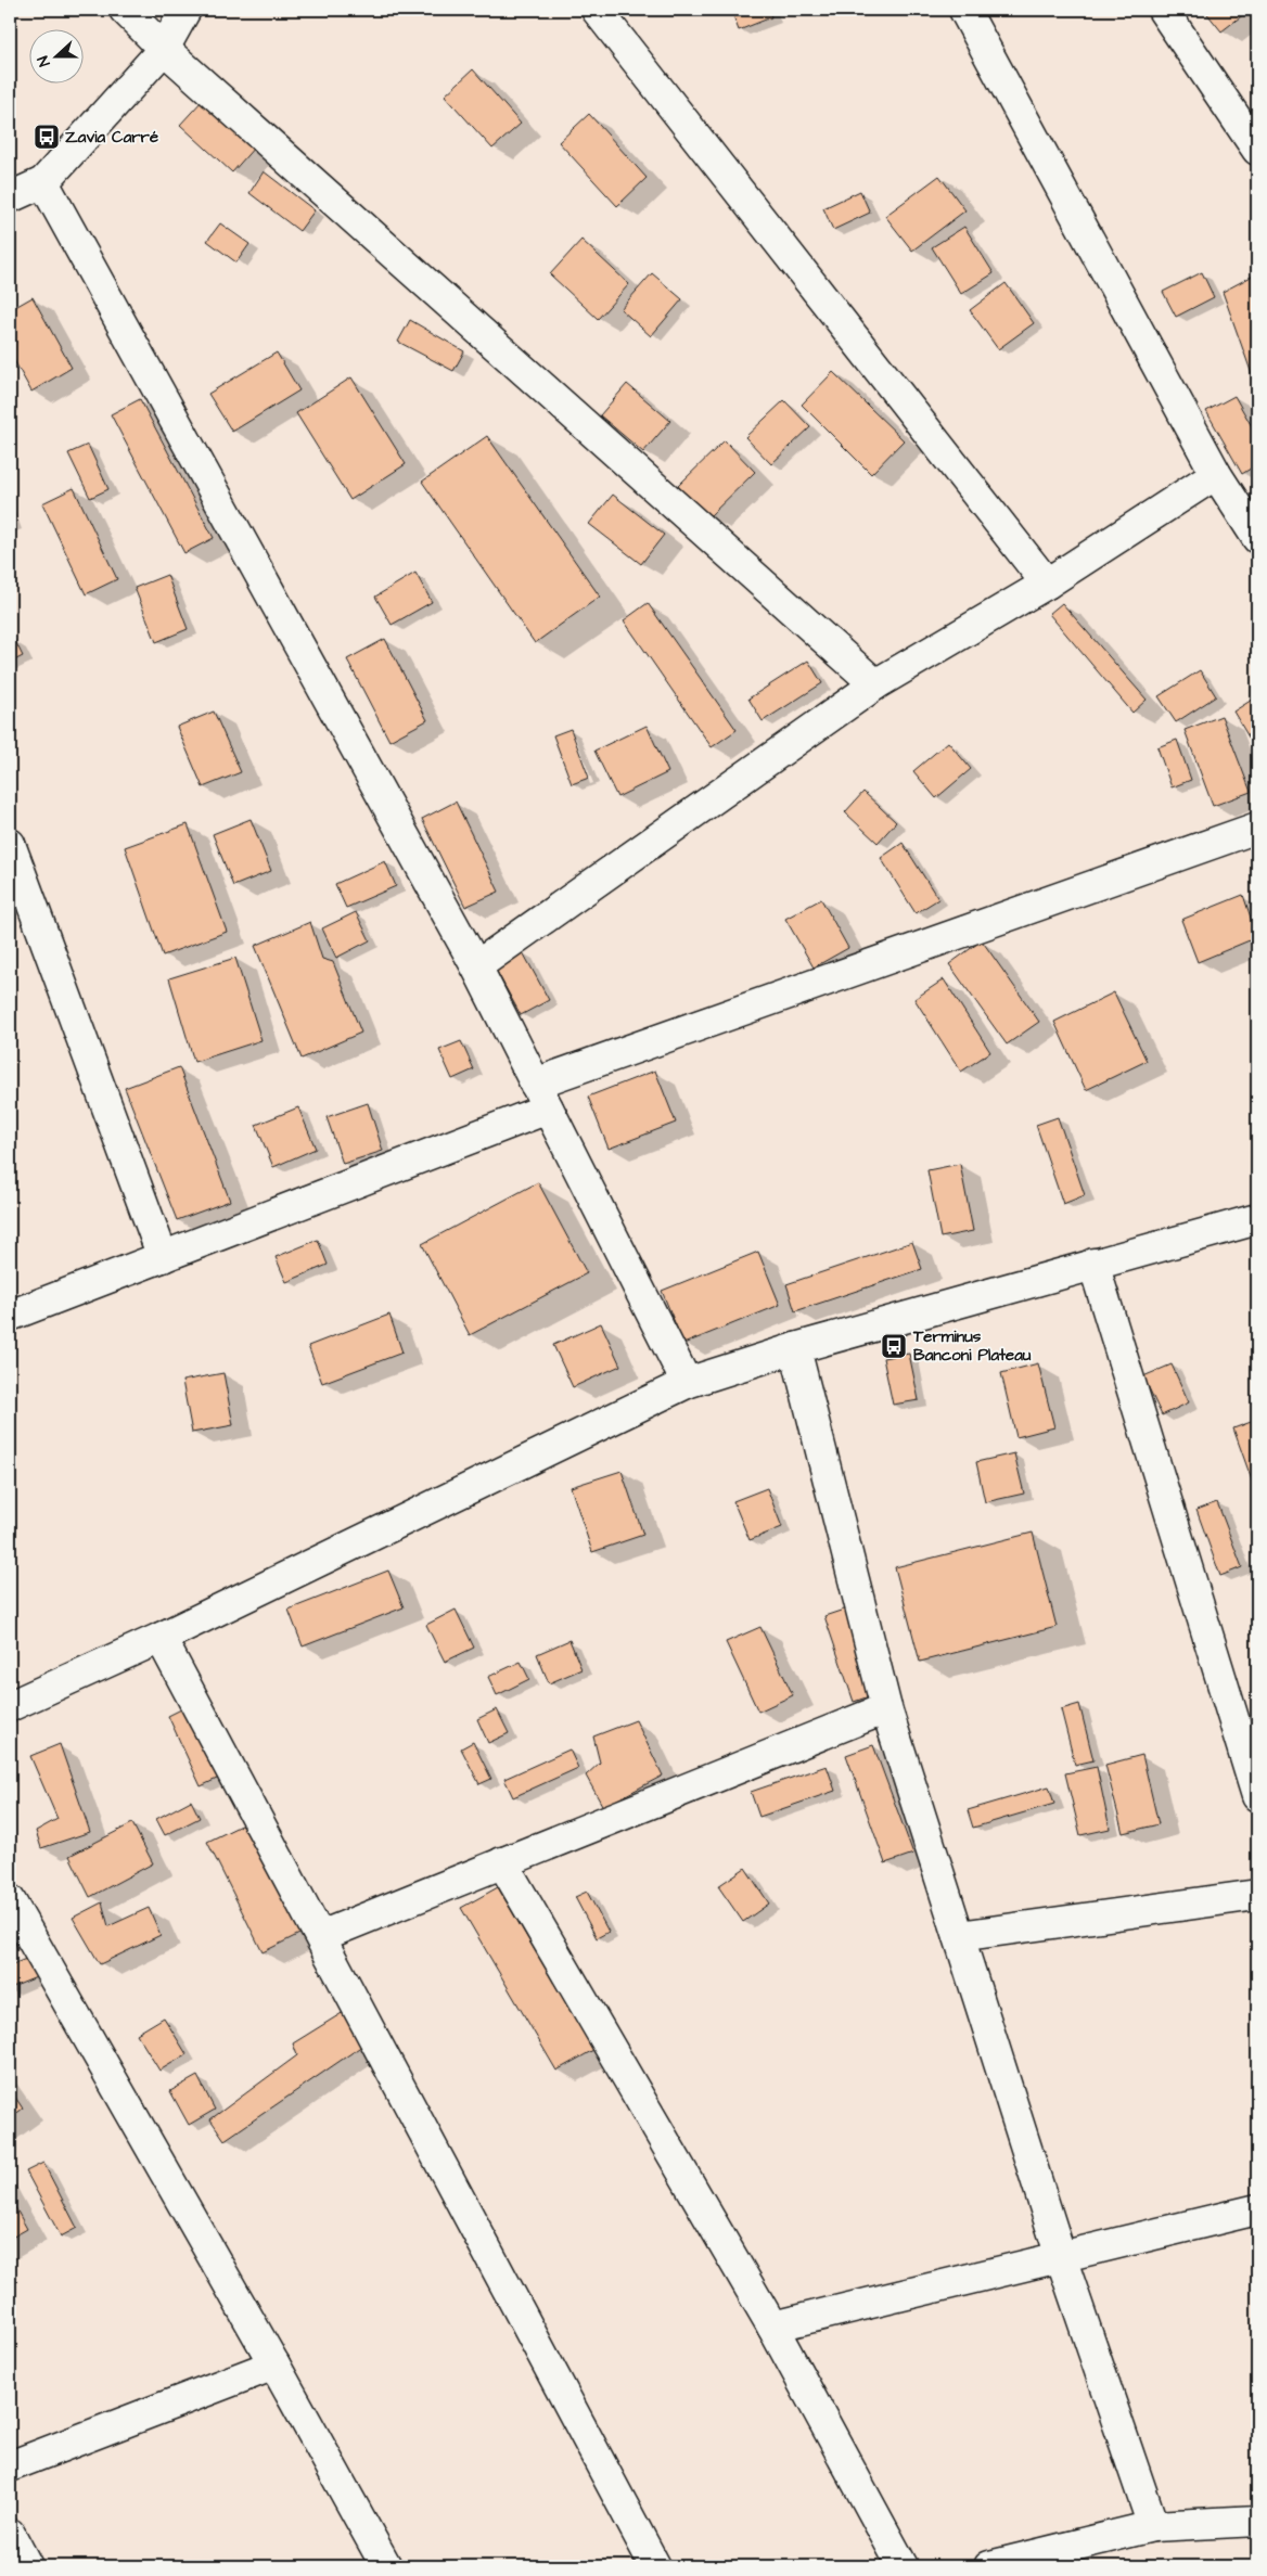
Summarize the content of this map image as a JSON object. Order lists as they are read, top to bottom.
{
  "places": {
    "bus stop": ["Zavia Carré", "Terminus Banconi Plateau"]
  },
  "north": "left"
}
